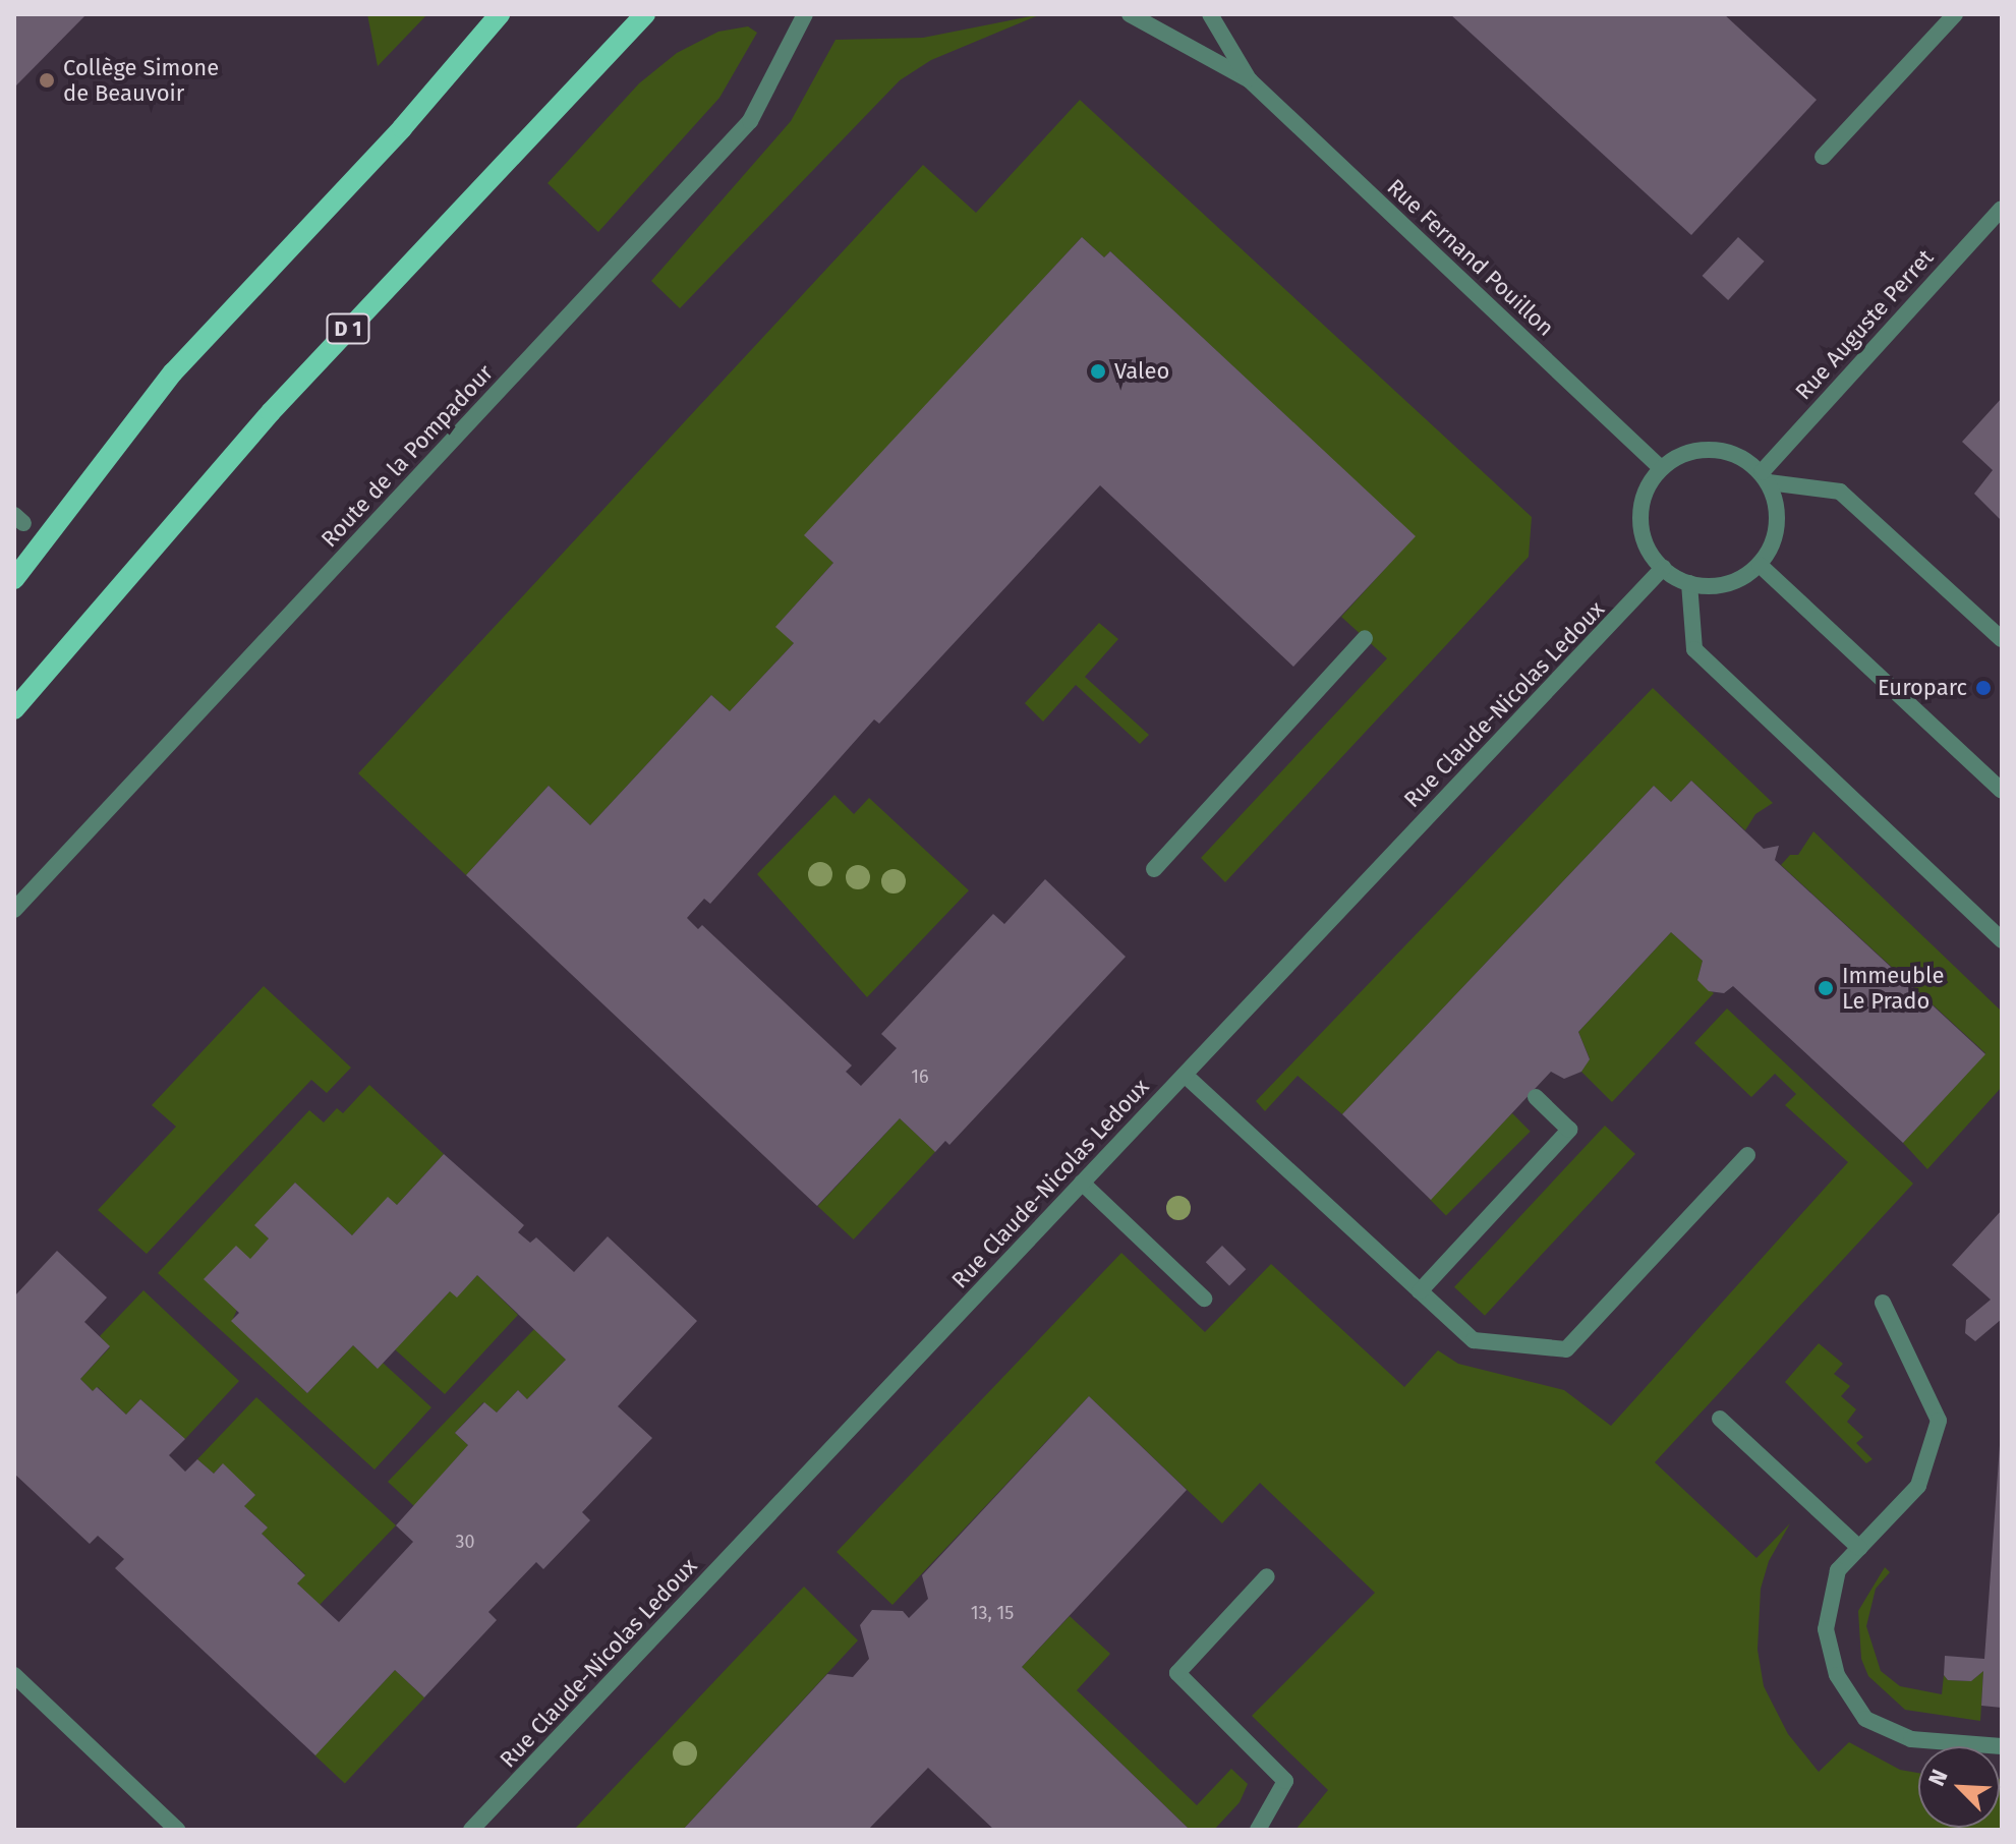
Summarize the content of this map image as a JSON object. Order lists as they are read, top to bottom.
{
  "streets": {
    "main road": ["D 1"],
    "street": [
      "Rue Fernand Pouillon",
      "Rue Auguste Perret",
      "Route de la Pompadour",
      "Rue Claude-Nicolas Ledoux"
    ]
  },
  "crossings": [
    ["Rue Fernand Pouillon", "Rue Auguste Perret"],
    ["Rue Fernand Pouillon", "Rue Claude-Nicolas Ledoux"],
    ["Rue Auguste Perret", "Rue Claude-Nicolas Ledoux"]
  ],
  "places": [
    "Collège Simone de Beauvoir",
    "Valeo",
    "Europarc",
    "Immeuble Le Prado"
  ],
  "house_numbers": ["16", "30", "13, 15"],
  "north": "top left"
}
